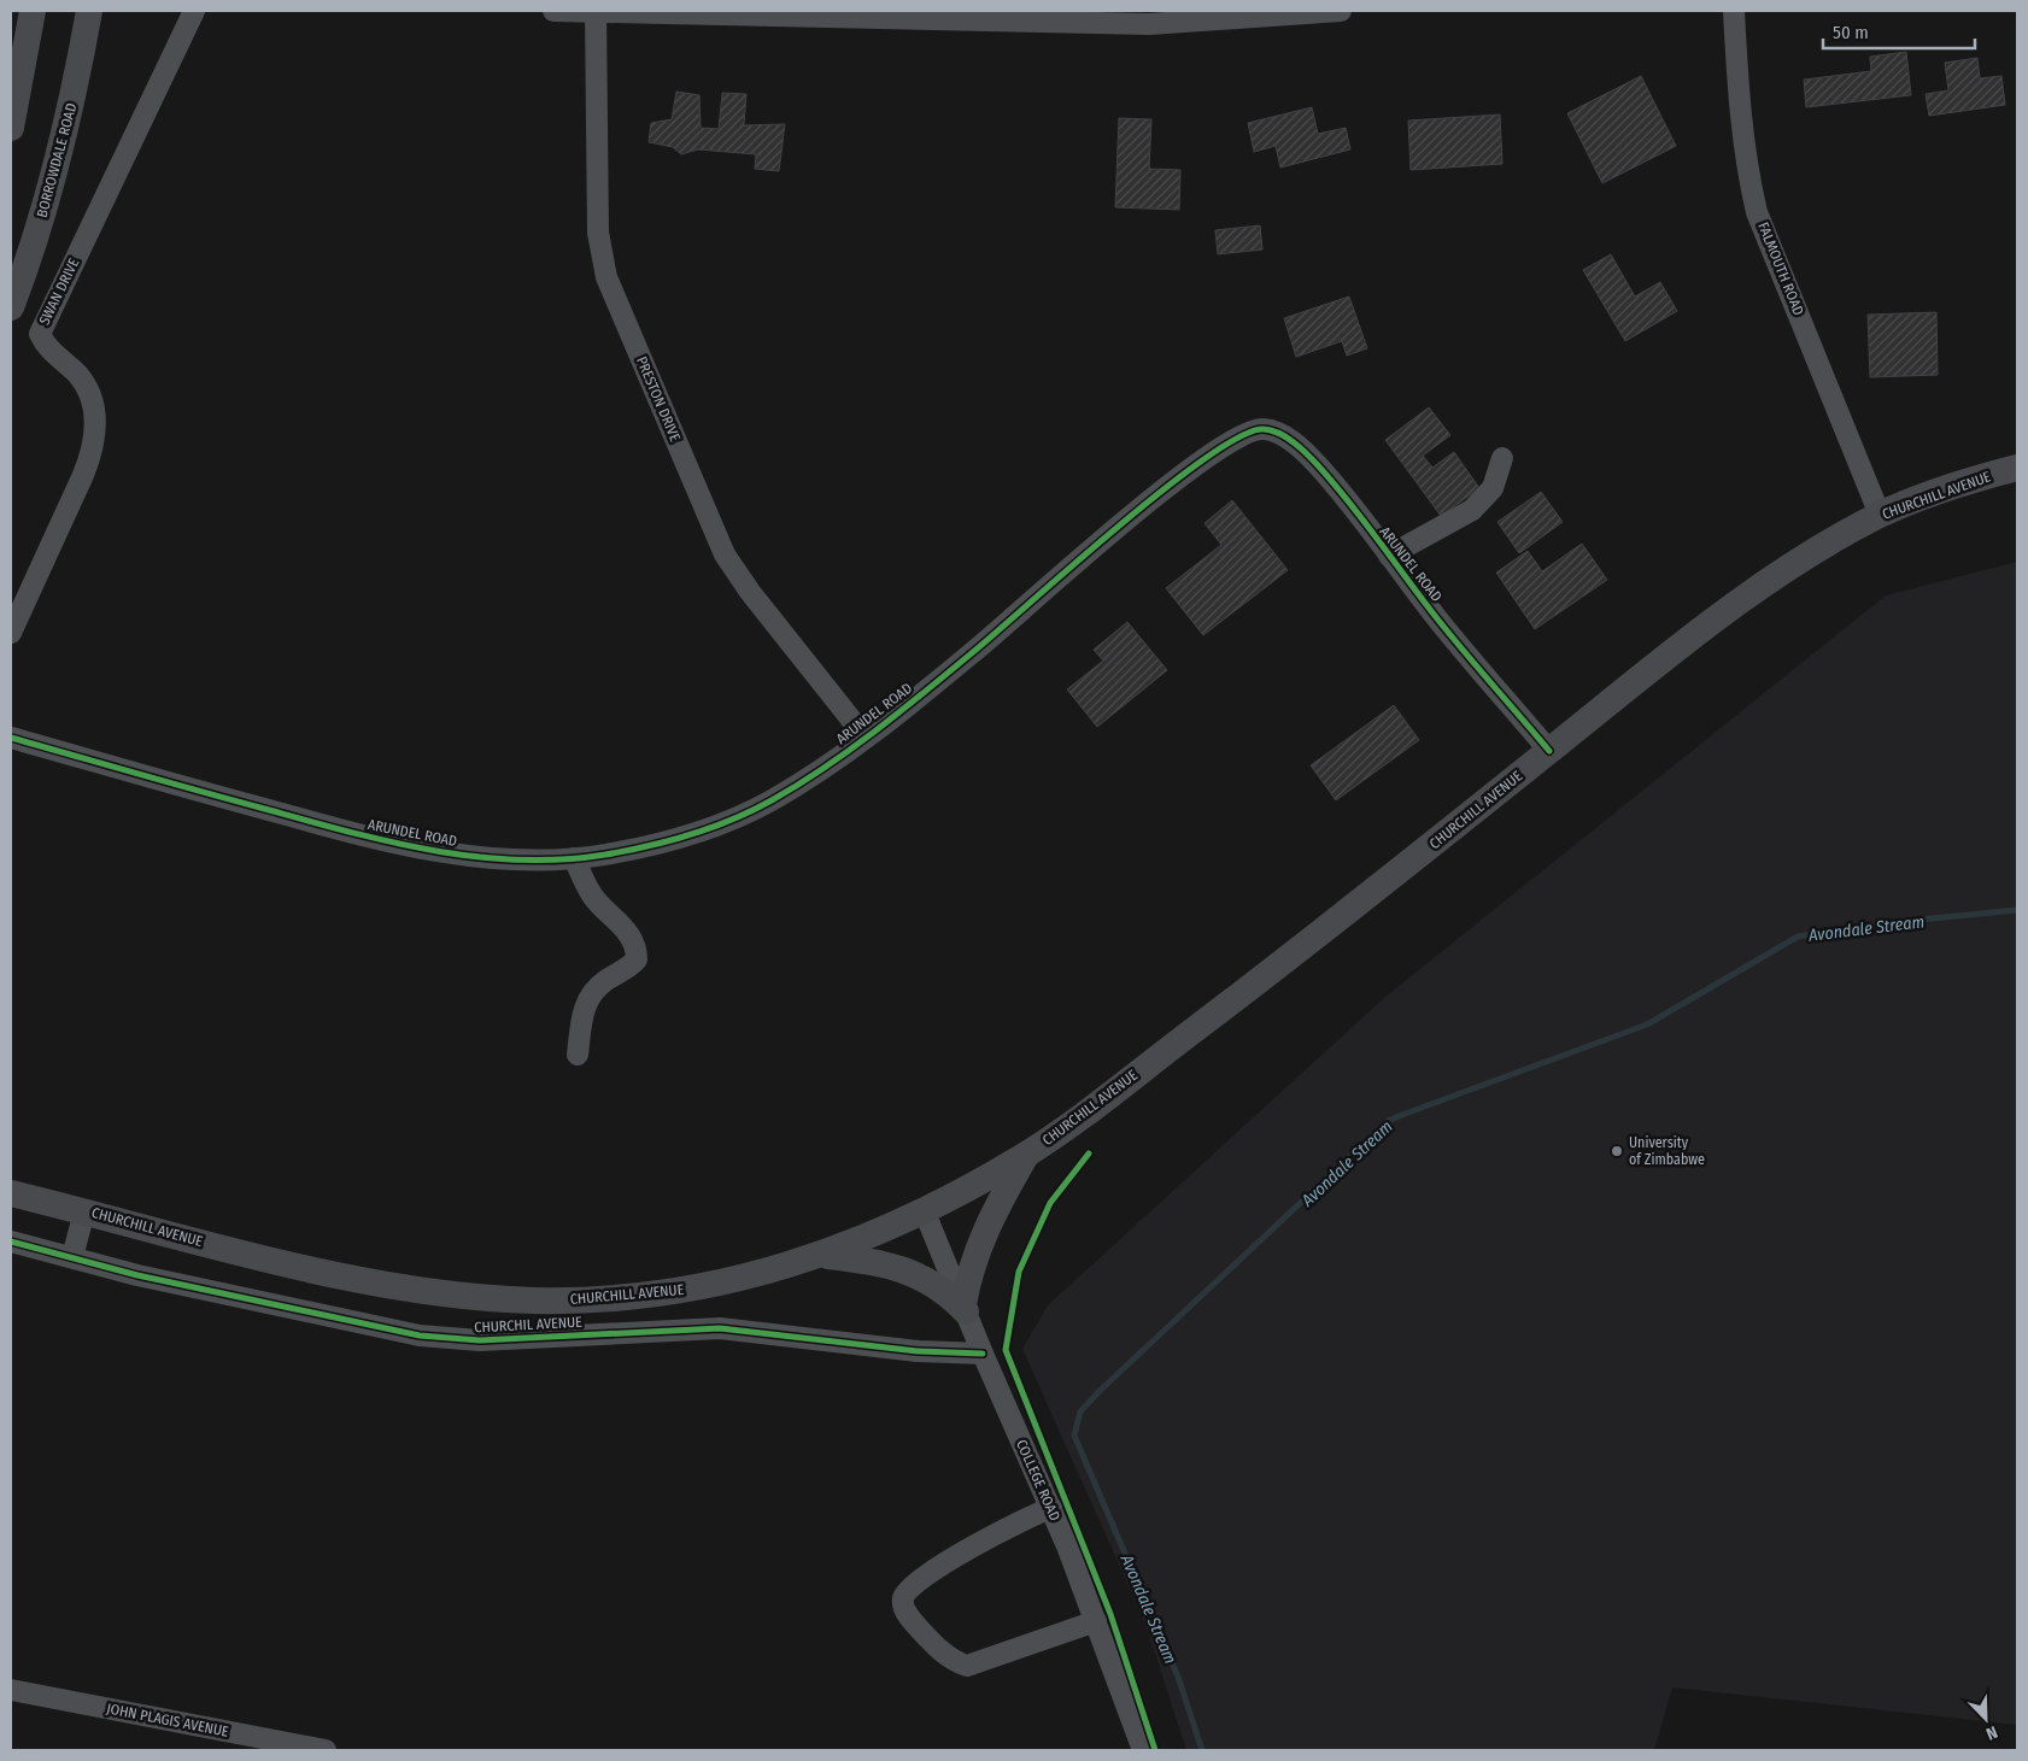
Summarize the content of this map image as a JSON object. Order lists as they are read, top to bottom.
{
  "streets": {
    "main road": ["BORROWDALE ROAD", "CHURCHILL AVENUE"],
    "street": [
      "FALMOUTH ROAD",
      "SWAN DRIVE",
      "PRESTON DRIVE",
      "ARUNDEL ROAD",
      "CHURCHIL AVENUE",
      "COLLEGE ROAD",
      "JOHN PLAGIS AVENUE"
    ]
  },
  "crossings": [
    ["FALMOUTH ROAD", "CHURCHILL AVENUE"],
    ["PRESTON DRIVE", "ARUNDEL ROAD"],
    ["CHURCHILL AVENUE", "ARUNDEL ROAD"],
    ["CHURCHILL AVENUE", "COLLEGE ROAD"],
    ["CHURCHIL AVENUE", "COLLEGE ROAD"]
  ],
  "water": ["Avondale Stream"],
  "places": ["University of Zimbabwe"],
  "scale_bar": "50 m",
  "north": "bottom right"
}
